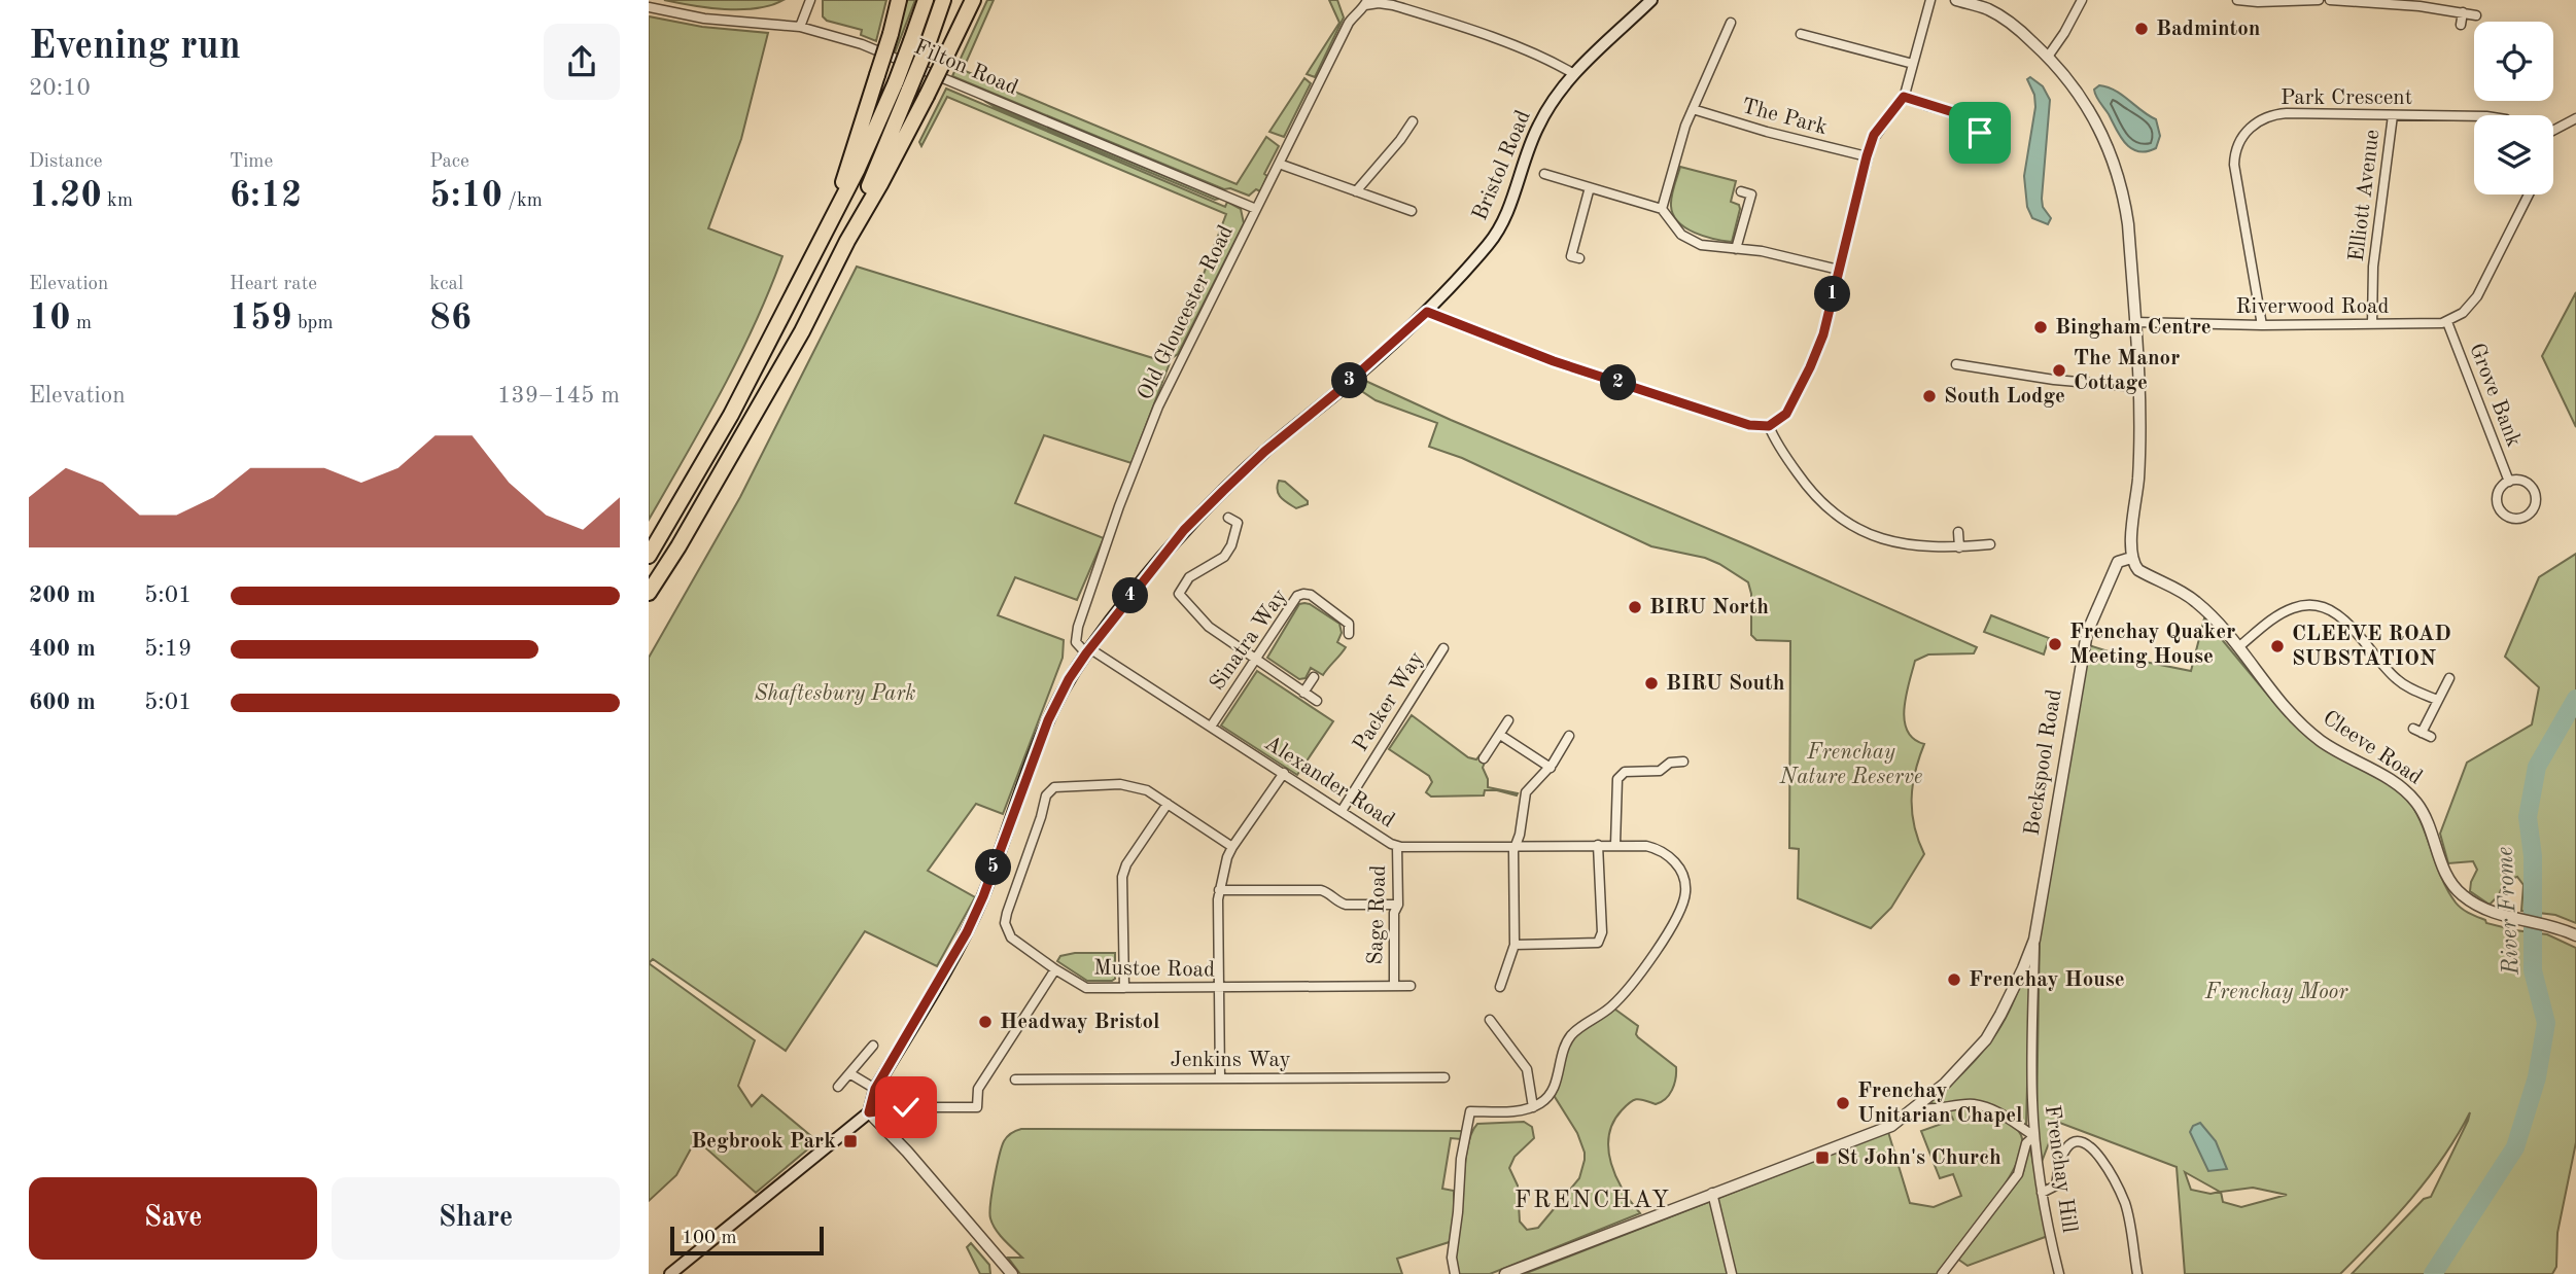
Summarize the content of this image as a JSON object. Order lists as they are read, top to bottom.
{
  "streets": {
    "main road": ["Bristol Road"],
    "street": [
      "Filton Road",
      "Park Crescent",
      "The Park",
      "Elliott Avenue",
      "Riverwood Road",
      "Old Gloucester Road",
      "Grove Bank",
      "Sinatra Way",
      "Packer Way",
      "Cleeve Road",
      "Beckspool Road",
      "Alexander Road",
      "Sage Road",
      "Mustoe Road",
      "Jenkins Way",
      "Frenchay Hill"
    ]
  },
  "crossings": [
    ["Filton Road", "Old Gloucester Road"],
    ["Park Crescent", "Elliott Avenue"],
    ["Park Crescent", "Riverwood Road"],
    ["Bristol Road", "Old Gloucester Road"],
    ["Bristol Road", "Alexander Road"],
    ["Elliott Avenue", "Riverwood Road"],
    ["Riverwood Road", "Grove Bank"],
    ["Old Gloucester Road", "Alexander Road"],
    ["Sinatra Way", "Alexander Road"],
    ["Packer Way", "Alexander Road"],
    ["Cleeve Road", "Beckspool Road"],
    ["Beckspool Road", "Frenchay Hill"],
    ["Alexander Road", "Sage Road"],
    ["Sage Road", "Mustoe Road"]
  ],
  "districts": ["FRENCHAY"],
  "water": ["River Frome"],
  "parks": ["Shaftesbury Park", "Frenchay Nature Reserve", "Frenchay Moor"],
  "places": {
    "other": [
      "Badminton",
      "Bingham Centre",
      "The Manor Cottage",
      "South Lodge",
      "BIRU North",
      "Frenchay Quaker Meeting House",
      "CLEEVE ROAD SUBSTATION",
      "BIRU South",
      "Frenchay House",
      "Headway Bristol",
      "Frenchay Unitarian Chapel"
    ],
    "transit": ["Begbrook Park", "St John's Church"]
  },
  "scale_bar": "100 m",
  "page": {
    "heading": ["Evening run", "20:10"],
    "stats": [
      ["Distance", "1.20 km"],
      ["Time", "6:12"],
      ["Pace", "5:10 /km"],
      ["Elevation", "10 m"],
      ["Heart rate", "159 bpm"],
      ["kcal", "86"]
    ],
    "pins": [
      "1",
      "3",
      "2",
      "4",
      "5"
    ],
    "chart": ["Elevation", "139–145 m"],
    "list": [
      {
        "name": "200 m",
        "note": "5:01"
      },
      {
        "name": "400 m",
        "note": "5:19"
      },
      {
        "name": "600 m",
        "note": "5:01"
      }
    ],
    "buttons": ["Save", "Share"],
    "scale": "100 m"
  }
}
